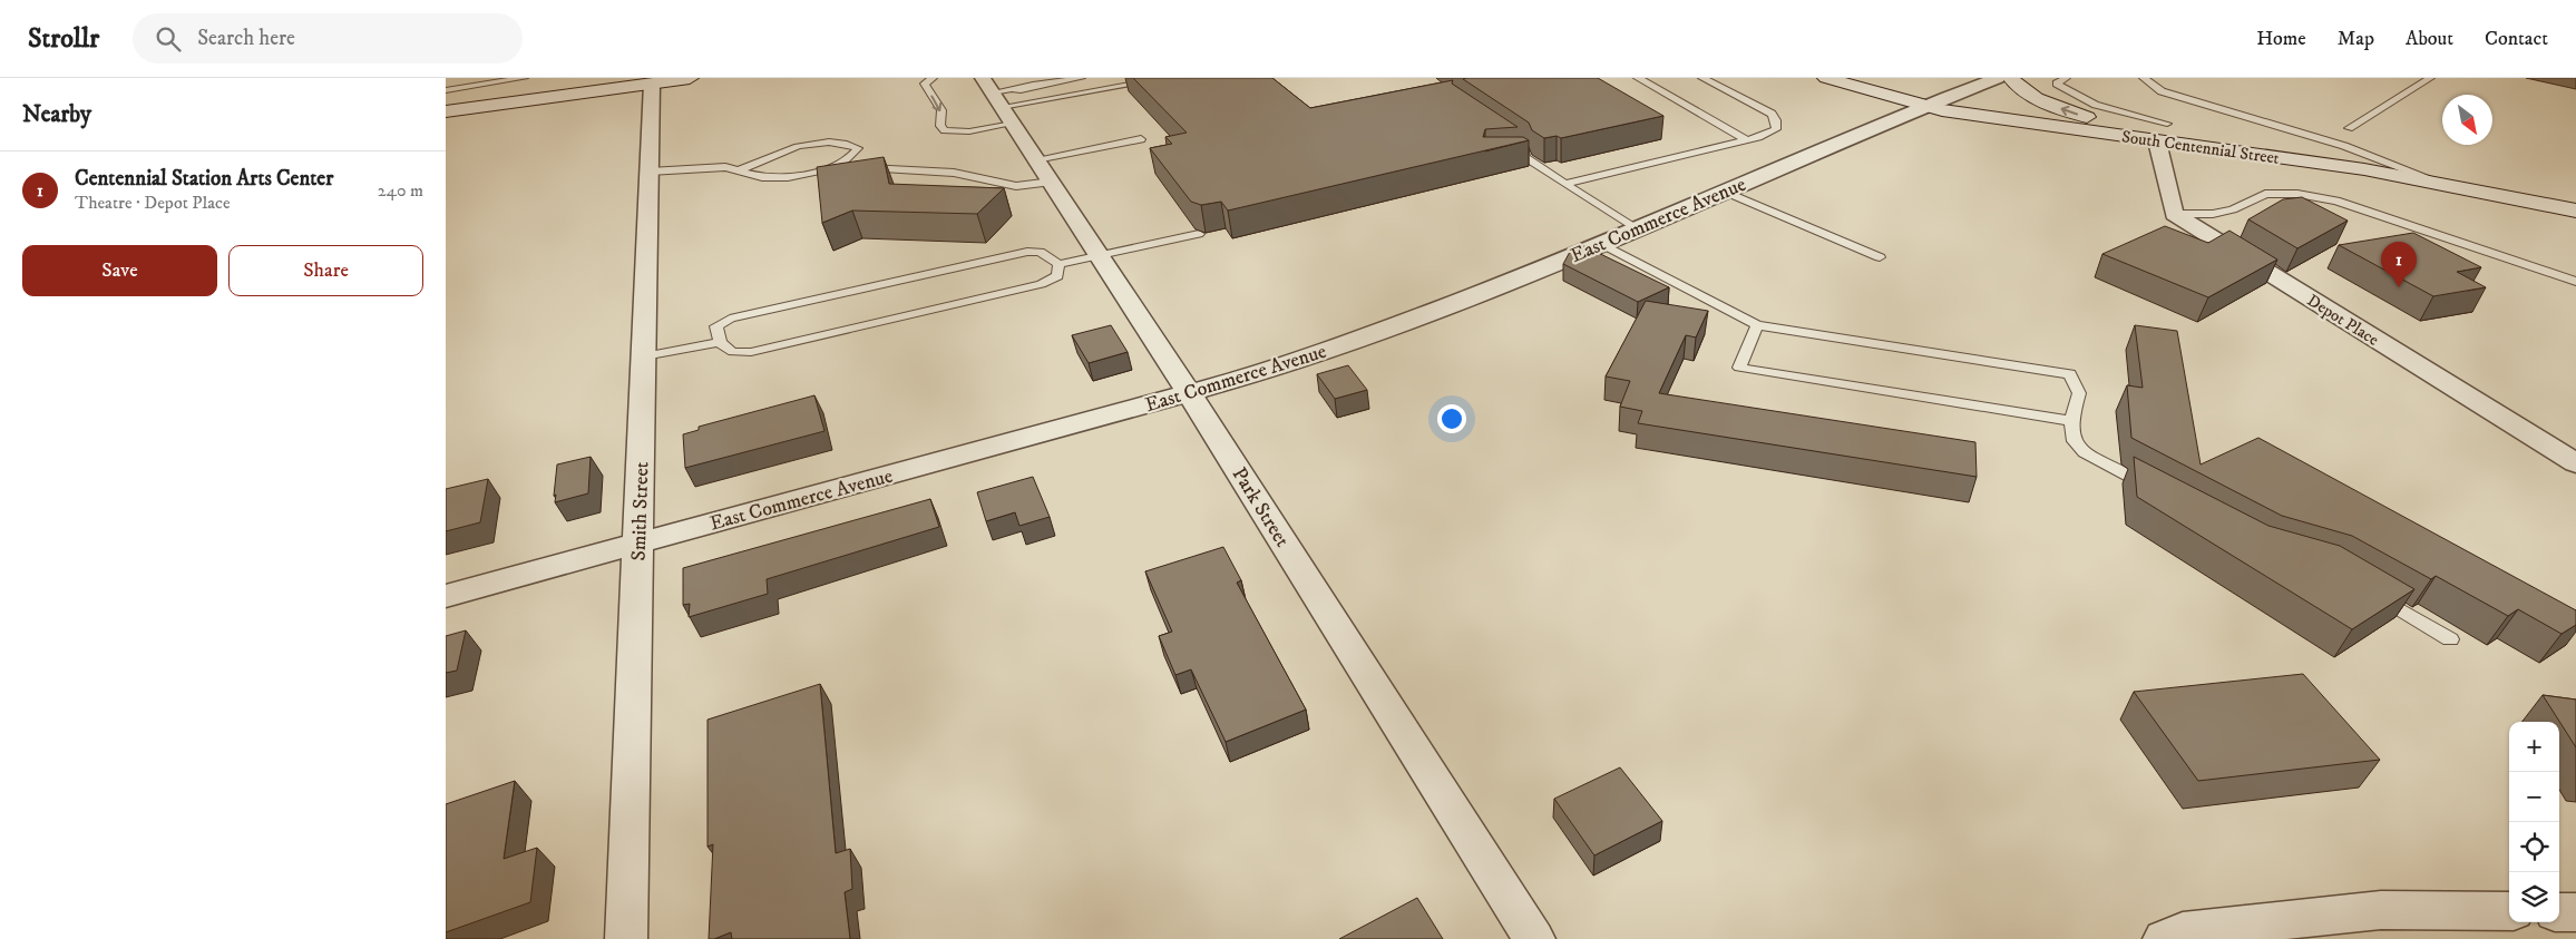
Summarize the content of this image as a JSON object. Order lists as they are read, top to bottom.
{
  "streets": {
    "street": [
      "South Centennial Street",
      "East Commerce Avenue",
      "Depot Place",
      "Park Street",
      "Smith Street"
    ]
  },
  "crossings": [
    ["South Centennial Street", "East Commerce Avenue"],
    ["East Commerce Avenue", "Park Street"],
    ["East Commerce Avenue", "Smith Street"]
  ],
  "north": "bottom right",
  "page": {
    "header": "Strollr",
    "search": "Search here",
    "nav": [
      "Home",
      "Map",
      "About",
      "Contact"
    ],
    "heading": "Nearby",
    "list": [
      {
        "mark": "1",
        "name": "Centennial Station Arts Center",
        "note": "Theatre · Depot Place",
        "value": "240 m"
      }
    ],
    "buttons": ["Save", "Share"],
    "pins": "1",
    "map_buttons": ["+", "−"]
  }
}
